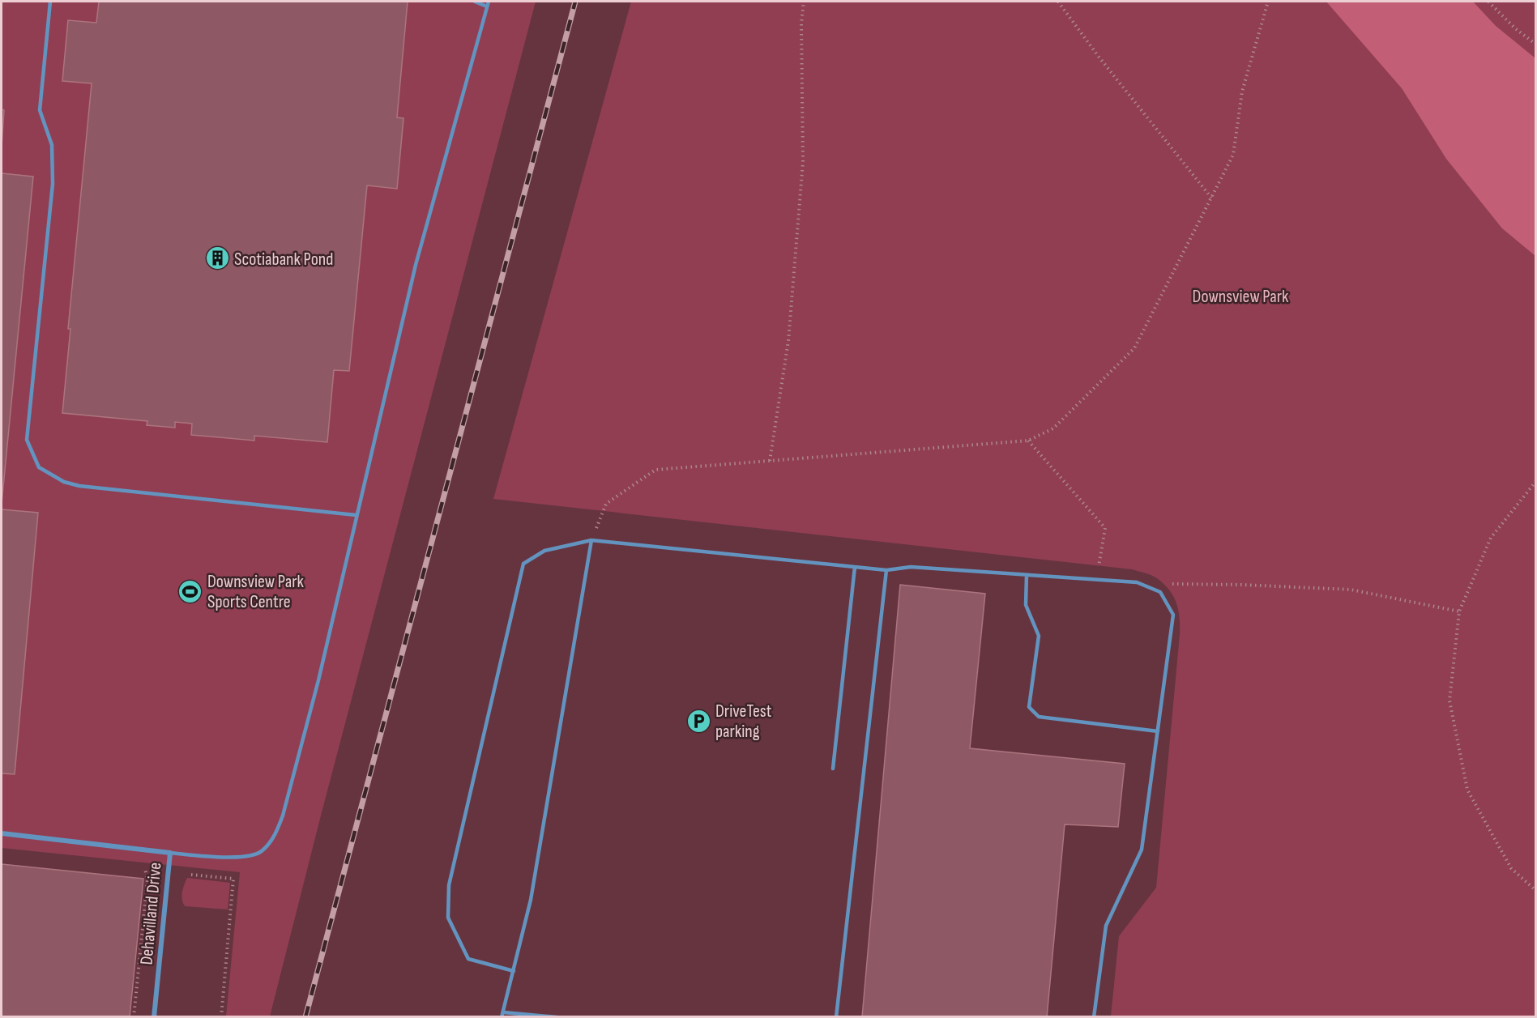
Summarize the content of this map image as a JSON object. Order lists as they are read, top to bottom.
{
  "streets": {
    "street": ["Dehavilland Drive"]
  },
  "parks": ["Downsview Park"],
  "places": {
    "building": ["Scotiabank Pond"],
    "sports": ["Downsview Park Sports Centre"],
    "parking": ["DriveTest parking"]
  }
}
